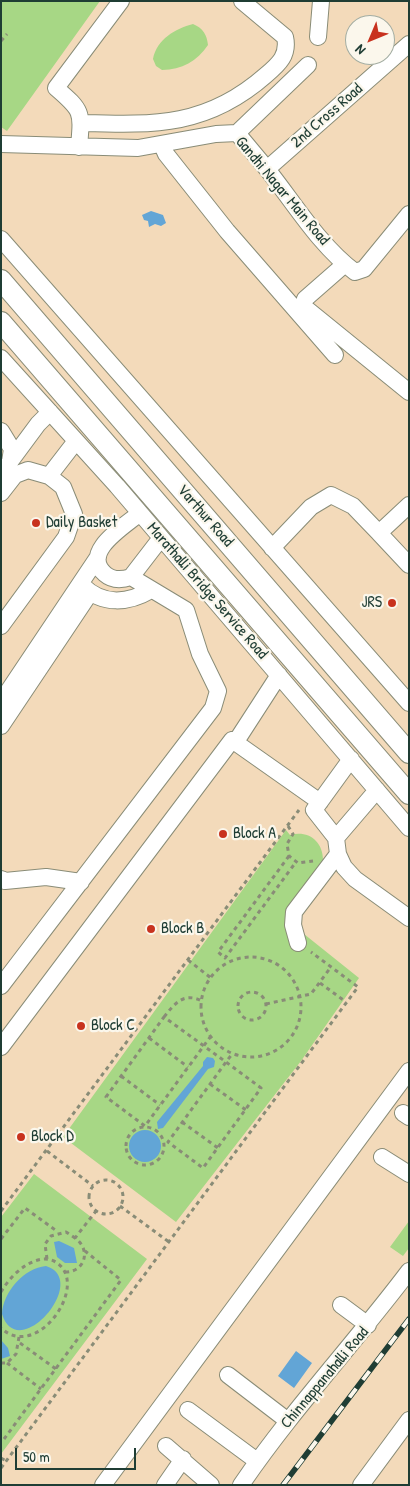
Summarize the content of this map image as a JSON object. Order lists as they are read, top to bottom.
{
  "streets": {
    "main road": ["Varthur Road"],
    "street": [
      "2nd Cross Road",
      "Gandhi Nagar Main Road",
      "Marathalli Bridge Service Road",
      "Chinnappanahalli Road"
    ]
  },
  "crossings": [
    ["2nd Cross Road", "Gandhi Nagar Main Road"]
  ],
  "places": [
    "Daily Basket",
    "JRS",
    "Block A",
    "Block B",
    "Block C",
    "Block D"
  ],
  "scale_bar": "50 m",
  "north": "bottom left"
}
